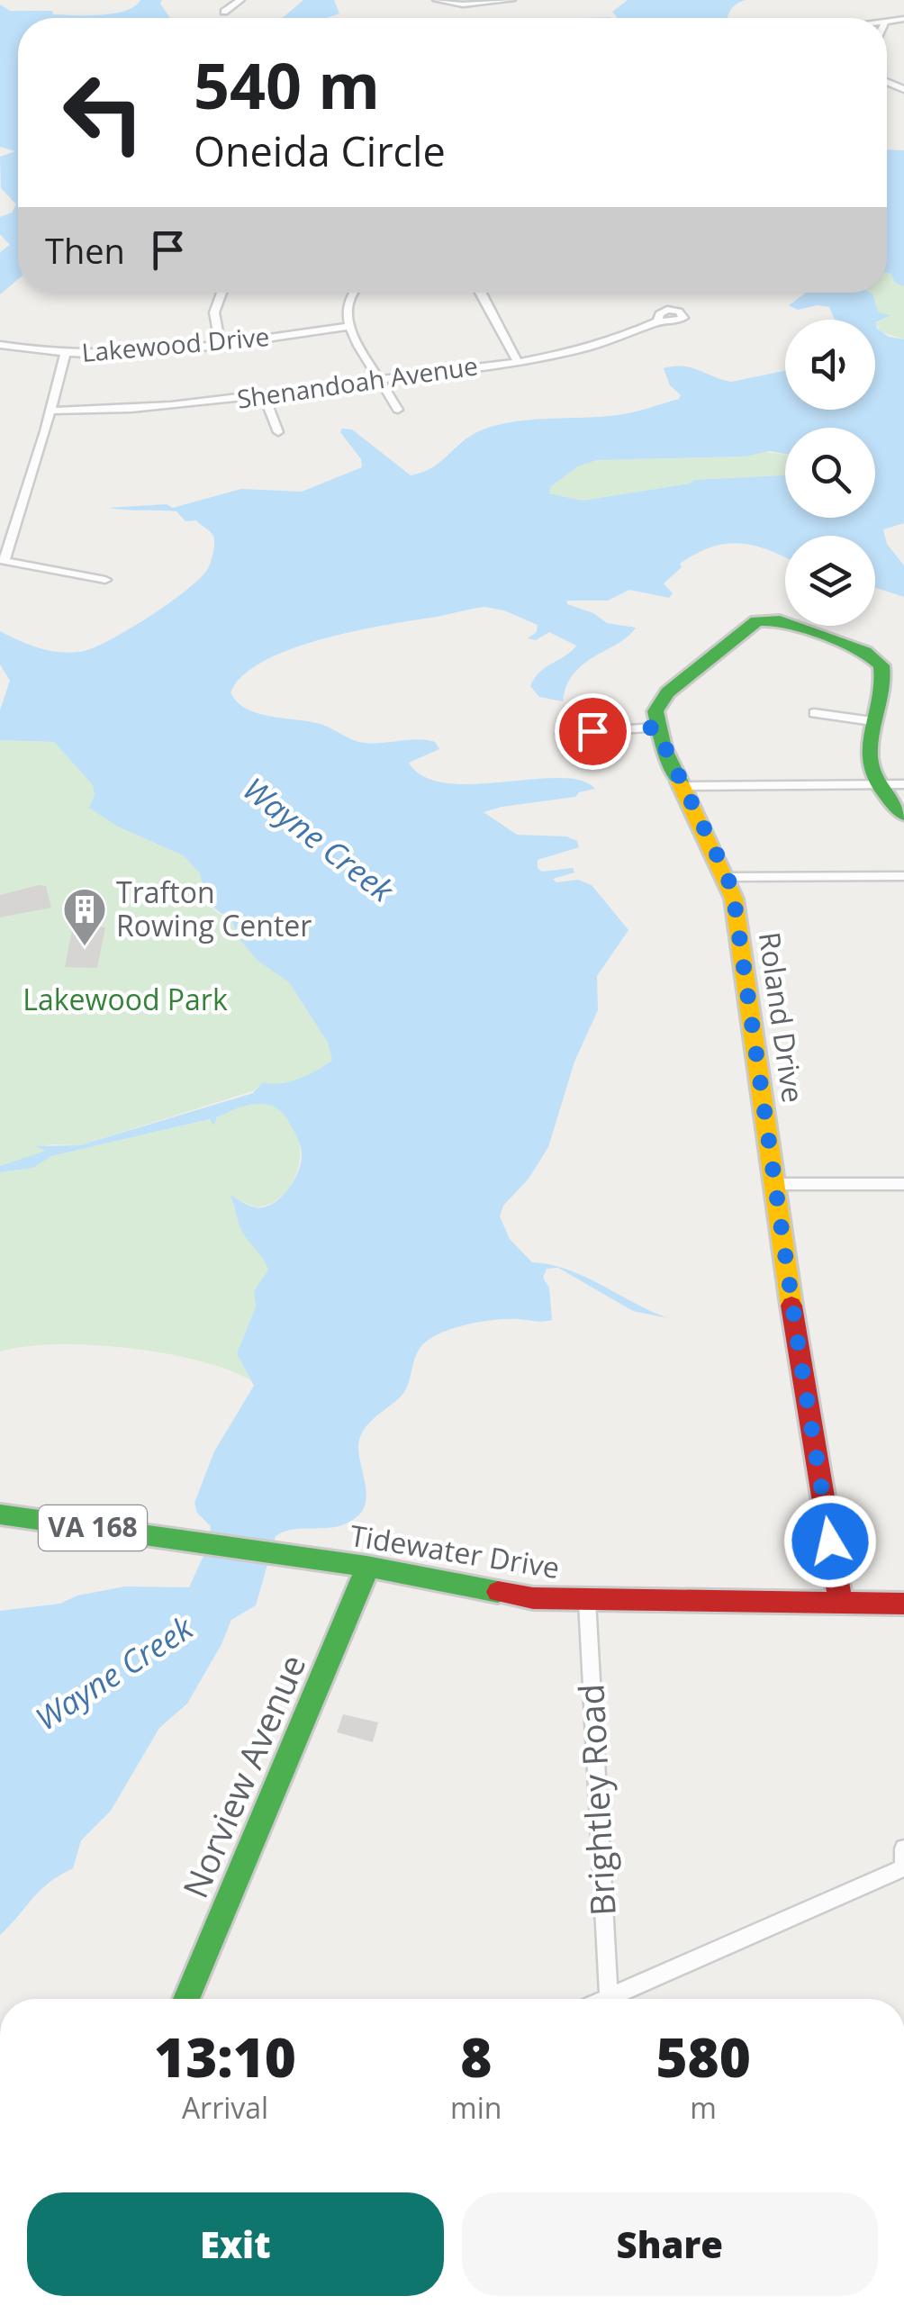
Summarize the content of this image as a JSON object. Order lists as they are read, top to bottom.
{
  "streets": {
    "main road": [
      "Roland Drive",
      "VA 168",
      "Tidewater Drive",
      "Norview Avenue"
    ],
    "street": ["Lakewood Drive", "Shenandoah Avenue", "Brightley Road"]
  },
  "crossings": [
    ["Roland Drive", "Tidewater Drive"],
    ["Tidewater Drive", "Norview Avenue"],
    ["Tidewater Drive", "Brightley Road"]
  ],
  "water": ["Wayne Creek"],
  "parks": ["Lakewood Park"],
  "places": {
    "building": ["Trafton Rowing Center"]
  },
  "page": {
    "turn": ["540 m", "Oneida Circle"],
    "then": "Then",
    "eta": [
      "13:10",
      "Arrival",
      "8",
      "min",
      "580",
      "m"
    ],
    "buttons": ["Exit", "Share"]
  }
}
